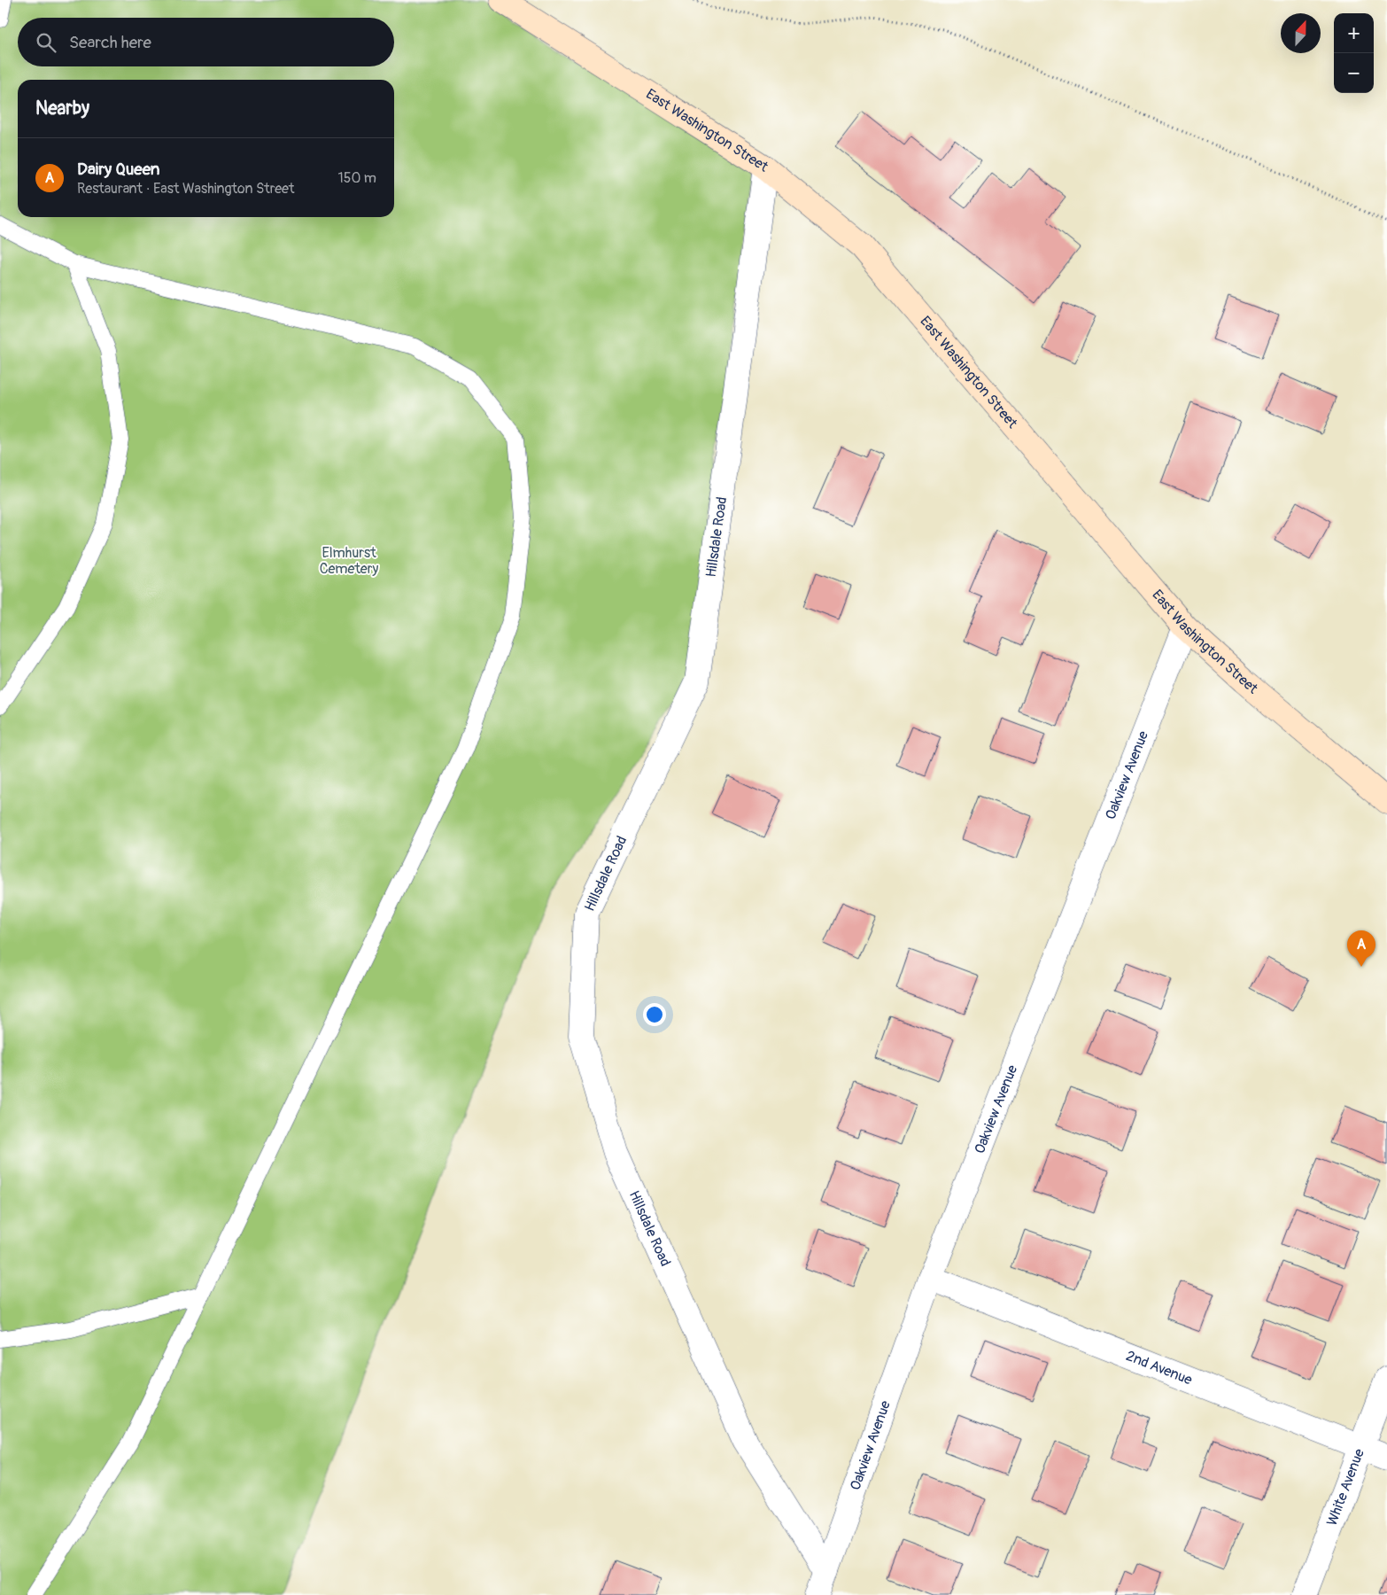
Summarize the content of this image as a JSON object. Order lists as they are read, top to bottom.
{
  "streets": {
    "street": [
      "East Washington Street",
      "Hillsdale Road",
      "Oakview Avenue",
      "2nd Avenue",
      "White Avenue"
    ]
  },
  "crossings": [
    ["East Washington Street", "Hillsdale Road"],
    ["East Washington Street", "Oakview Avenue"],
    ["Hillsdale Road", "Oakview Avenue"],
    ["Oakview Avenue", "2nd Avenue"],
    ["2nd Avenue", "White Avenue"]
  ],
  "parks": ["Elmhurst Cemetery"],
  "north": "top",
  "page": {
    "map_buttons": ["+", "−"],
    "search": "Search here",
    "heading": "Nearby",
    "list": [
      {
        "mark": "A",
        "name": "Dairy Queen",
        "note": "Restaurant · East Washington Street",
        "value": "150 m"
      }
    ],
    "pins": "A"
  }
}
